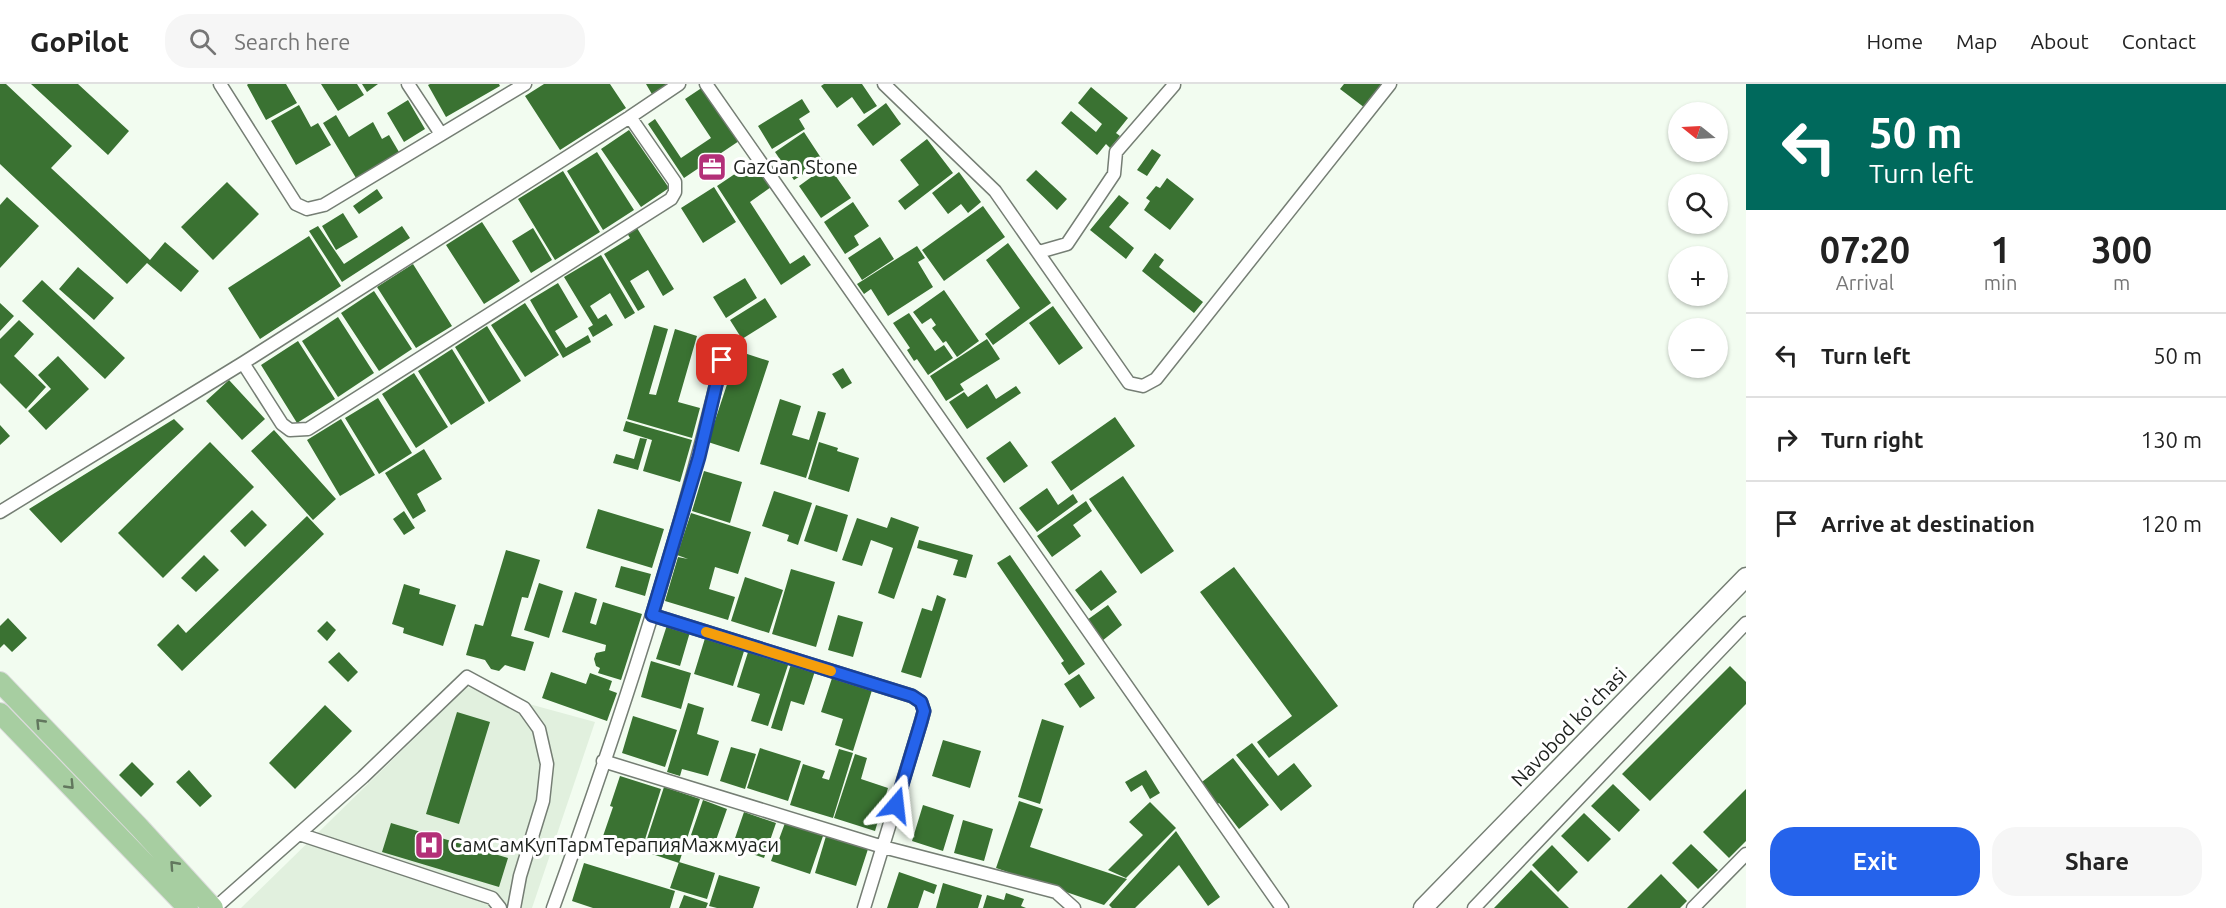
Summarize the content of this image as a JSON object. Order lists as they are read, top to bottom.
{
  "streets": {
    "street": ["Navobod ko'chasi"]
  },
  "places": {
    "office": ["GazGan Stone"],
    "hospital": ["СамСамКупТармТерапияМажмуаси"]
  },
  "north": "left",
  "page": {
    "header": "GoPilot",
    "search": "Search here",
    "nav": [
      "Home",
      "Map",
      "About",
      "Contact"
    ],
    "turn": ["50 m", "Turn left"],
    "map_buttons": ["+", "−"],
    "eta": [
      "07:20",
      "Arrival",
      "1",
      "min",
      "300",
      "m"
    ],
    "list": [
      {
        "name": "Turn left",
        "value": "50 m"
      },
      {
        "name": "Turn right",
        "value": "130 m"
      },
      {
        "name": "Arrive at destination",
        "value": "120 m"
      }
    ],
    "buttons": ["Exit", "Share"]
  }
}
